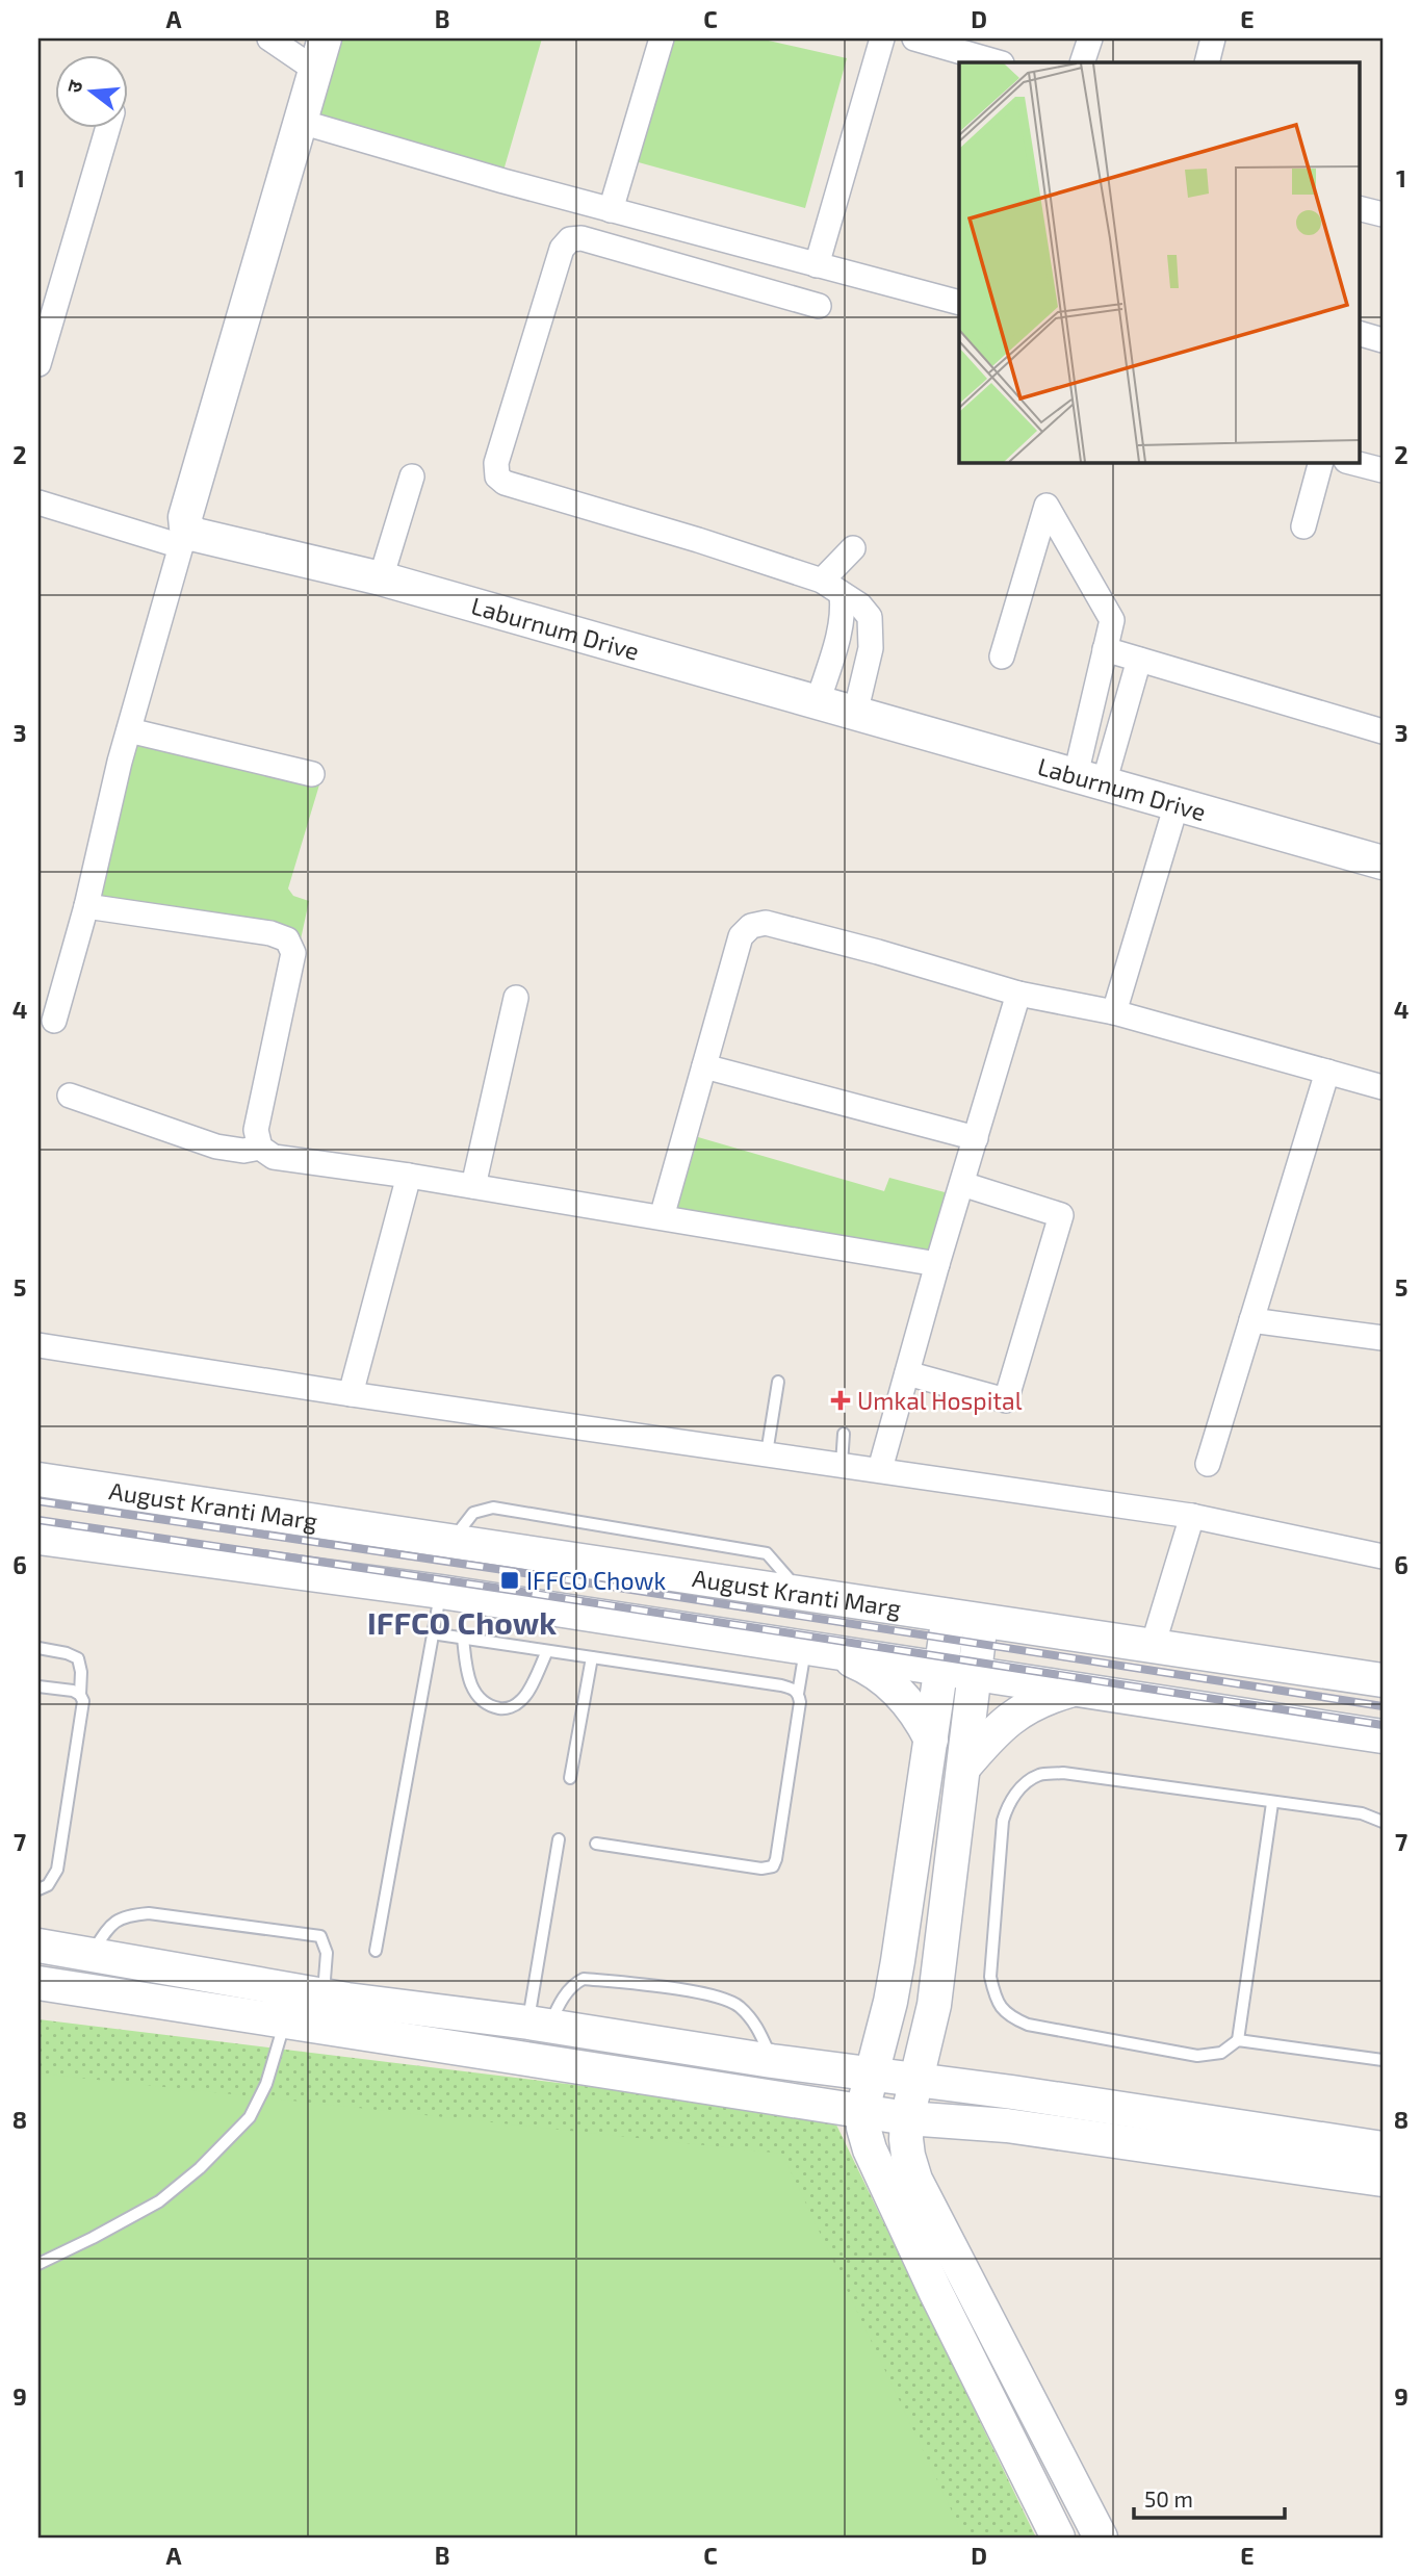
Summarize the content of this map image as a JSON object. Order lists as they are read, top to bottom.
{
  "streets": {
    "street": ["Laburnum Drive", "August Kranti Marg"]
  },
  "districts": ["IFFCO Chowk"],
  "places": {
    "health": ["Umkal Hospital"],
    "transit": ["IFFCO Chowk"]
  },
  "scale_bar": "50 m",
  "north": "left",
  "grid": {
    "columns": [
      "A",
      "B",
      "C",
      "D",
      "E"
    ],
    "rows": [
      "1",
      "2",
      "3",
      "4",
      "5",
      "6",
      "7",
      "8",
      "9"
    ]
  }
}
